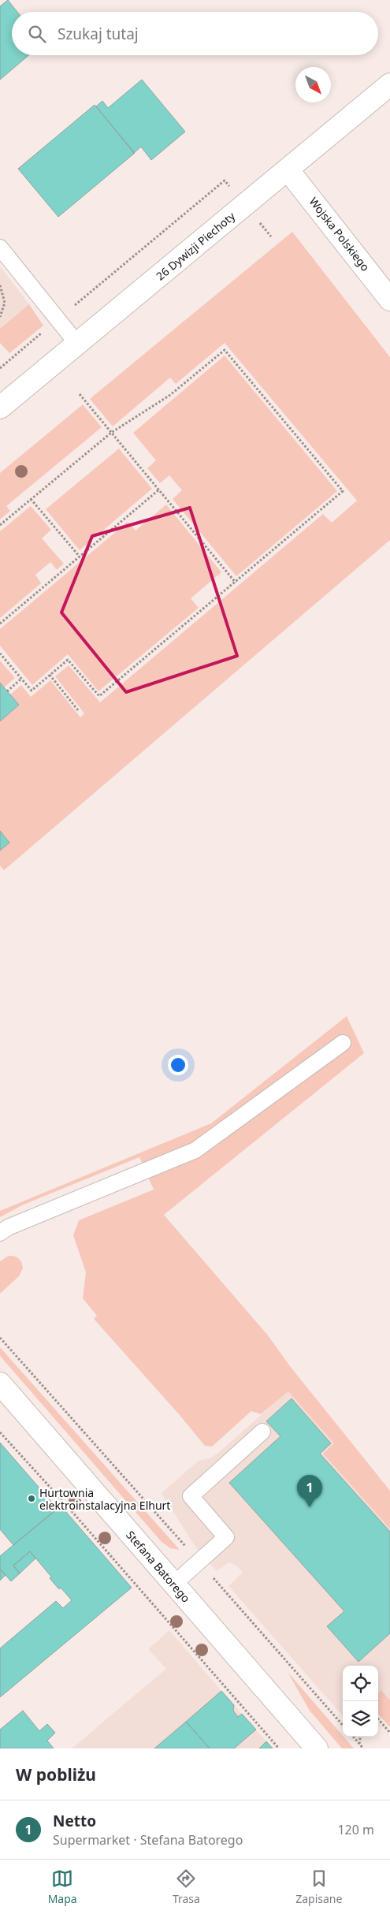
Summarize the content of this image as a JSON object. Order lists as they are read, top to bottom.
{
  "streets": {
    "street": ["Wojska Polskiego", "26 Dywizji Piechoty", "Stefana Batorego"]
  },
  "crossings": [
    ["Wojska Polskiego", "26 Dywizji Piechoty"]
  ],
  "places": ["Hurtownia elektroinstalacyjna Elhurt"],
  "north": "bottom right",
  "page": {
    "search": "Szukaj tutaj",
    "pins": "1",
    "heading": "W pobliżu",
    "list": [
      {
        "mark": "1",
        "name": "Netto",
        "note": "Supermarket · Stefana Batorego",
        "value": "120 m"
      }
    ],
    "nav": ["Mapa", "Trasa", "Zapisane"]
  }
}
